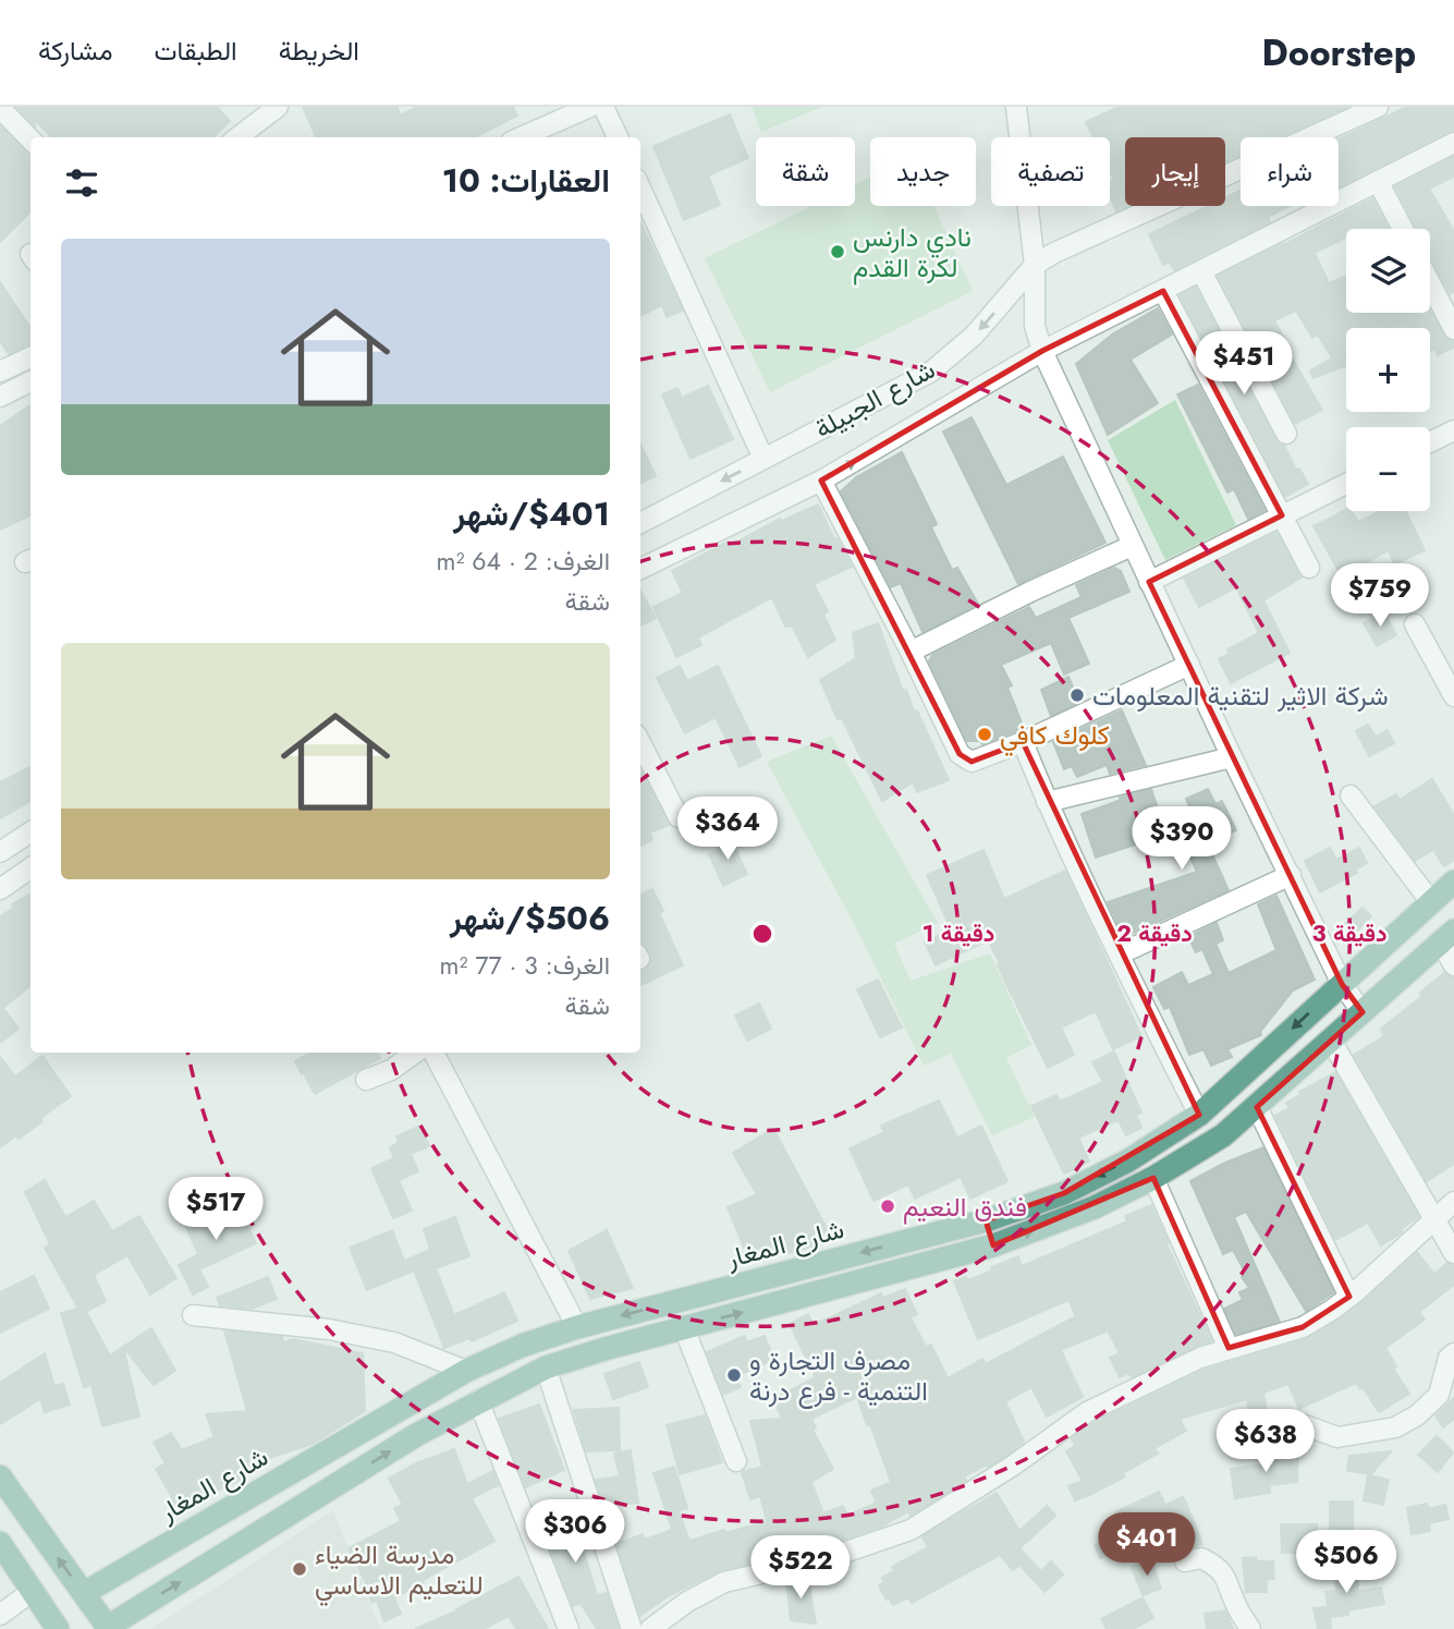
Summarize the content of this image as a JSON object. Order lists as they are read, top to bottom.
{
  "streets": {
    "main road": ["شارع المغار"],
    "street": ["شارع الجبيلة"]
  },
  "places": [
    "نادي دارنس لكرة القدم",
    "شركة الاثير لتقنية المعلومات",
    "كلوك كافي",
    "فندق النعيم",
    "مصرف التجارة و التنمية - فرع درنة",
    "مدرسة الضياء للتعليم الاساسي"
  ],
  "page": {
    "header": "Doorstep",
    "nav": ["الخريطة", "الطبقات", "مشاركة"],
    "chip": [
      "شراء",
      "إيجار",
      "تصفية",
      "جديد",
      "شقة"
    ],
    "heading": "العقارات: 10",
    "map_buttons": ["+", "−"],
    "list": [
      {
        "name": "$401/شهر",
        "note": "الغرف: 2 · 64 m² · شقة"
      },
      {
        "name": "$506/شهر",
        "note": "الغرف: 3 · 77 m² · شقة"
      }
    ],
    "price": [
      "$451",
      "$759",
      "$364",
      "$390",
      "$517",
      "$638",
      "$306",
      "$401",
      "$506",
      "$522"
    ]
  },
  "rings": ["1 دقيقة", "2 دقيقة", "3 دقيقة"]
}
